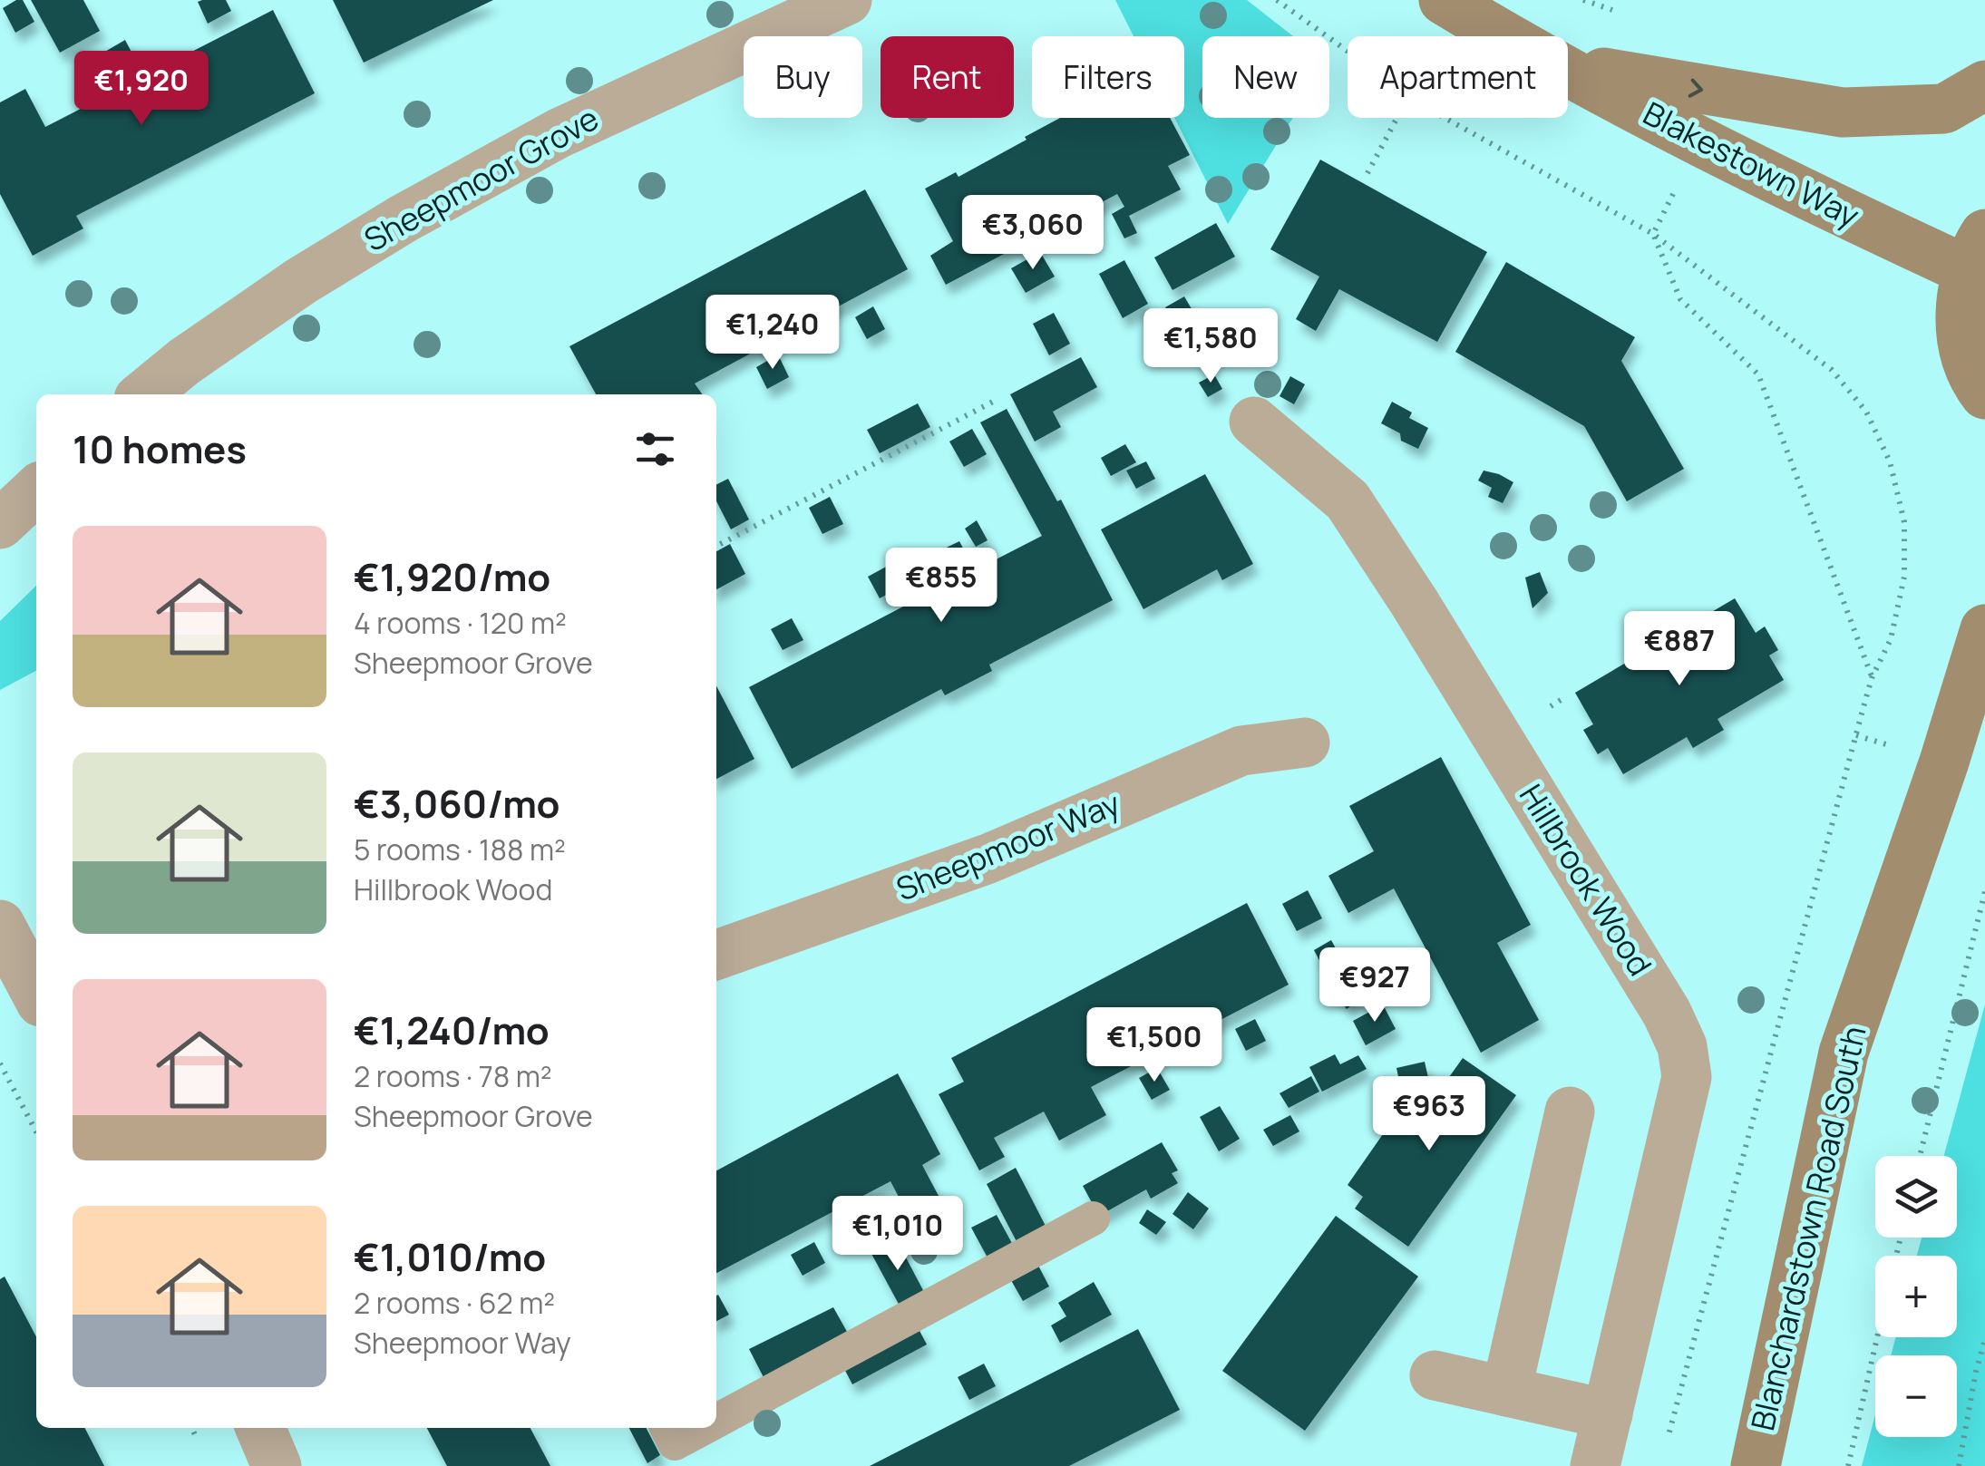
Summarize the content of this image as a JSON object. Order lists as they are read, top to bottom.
{
  "streets": {
    "main road": ["Blakestown Way", "Blanchardstown Road South"],
    "street": ["Sheepmoor Grove", "Sheepmoor Way", "Hillbrook Wood"]
  },
  "page": {
    "chip": [
      "Buy",
      "Rent",
      "Filters",
      "New",
      "Apartment"
    ],
    "price": [
      "€1,920",
      "€3,060",
      "€1,240",
      "€1,580",
      "€855",
      "€887",
      "€927",
      "€1,500",
      "€963",
      "€1,010"
    ],
    "heading": "10 homes",
    "list": [
      {
        "name": "€1,920/mo",
        "note": "4 rooms · 120 m² · Sheepmoor Grove"
      },
      {
        "name": "€3,060/mo",
        "note": "5 rooms · 188 m² · Hillbrook Wood"
      },
      {
        "name": "€1,240/mo",
        "note": "2 rooms · 78 m² · Sheepmoor Grove"
      },
      {
        "name": "€1,010/mo",
        "note": "2 rooms · 62 m² · Sheepmoor Way"
      }
    ],
    "map_buttons": ["+", "−"]
  }
}
